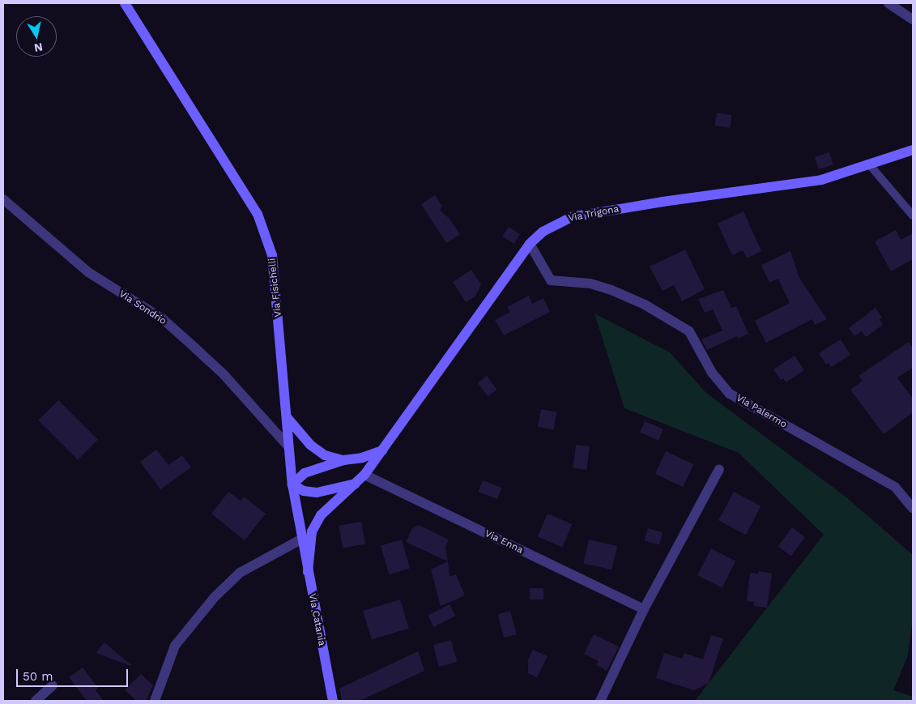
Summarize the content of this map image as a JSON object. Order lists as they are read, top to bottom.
{
  "streets": {
    "street": [
      "Via Trigona",
      "Via Fisichelli",
      "Via Sondrio",
      "Via Palermo",
      "Via Enna",
      "Via Catania"
    ]
  },
  "crossings": [
    ["Via Trigona", "Via Palermo"],
    ["Via Trigona", "Via Enna"],
    ["Via Trigona", "Via Catania"],
    ["Via Fisichelli", "Via Sondrio"],
    ["Via Fisichelli", "Via Catania"]
  ],
  "scale_bar": "50 m",
  "north": "bottom"
}
